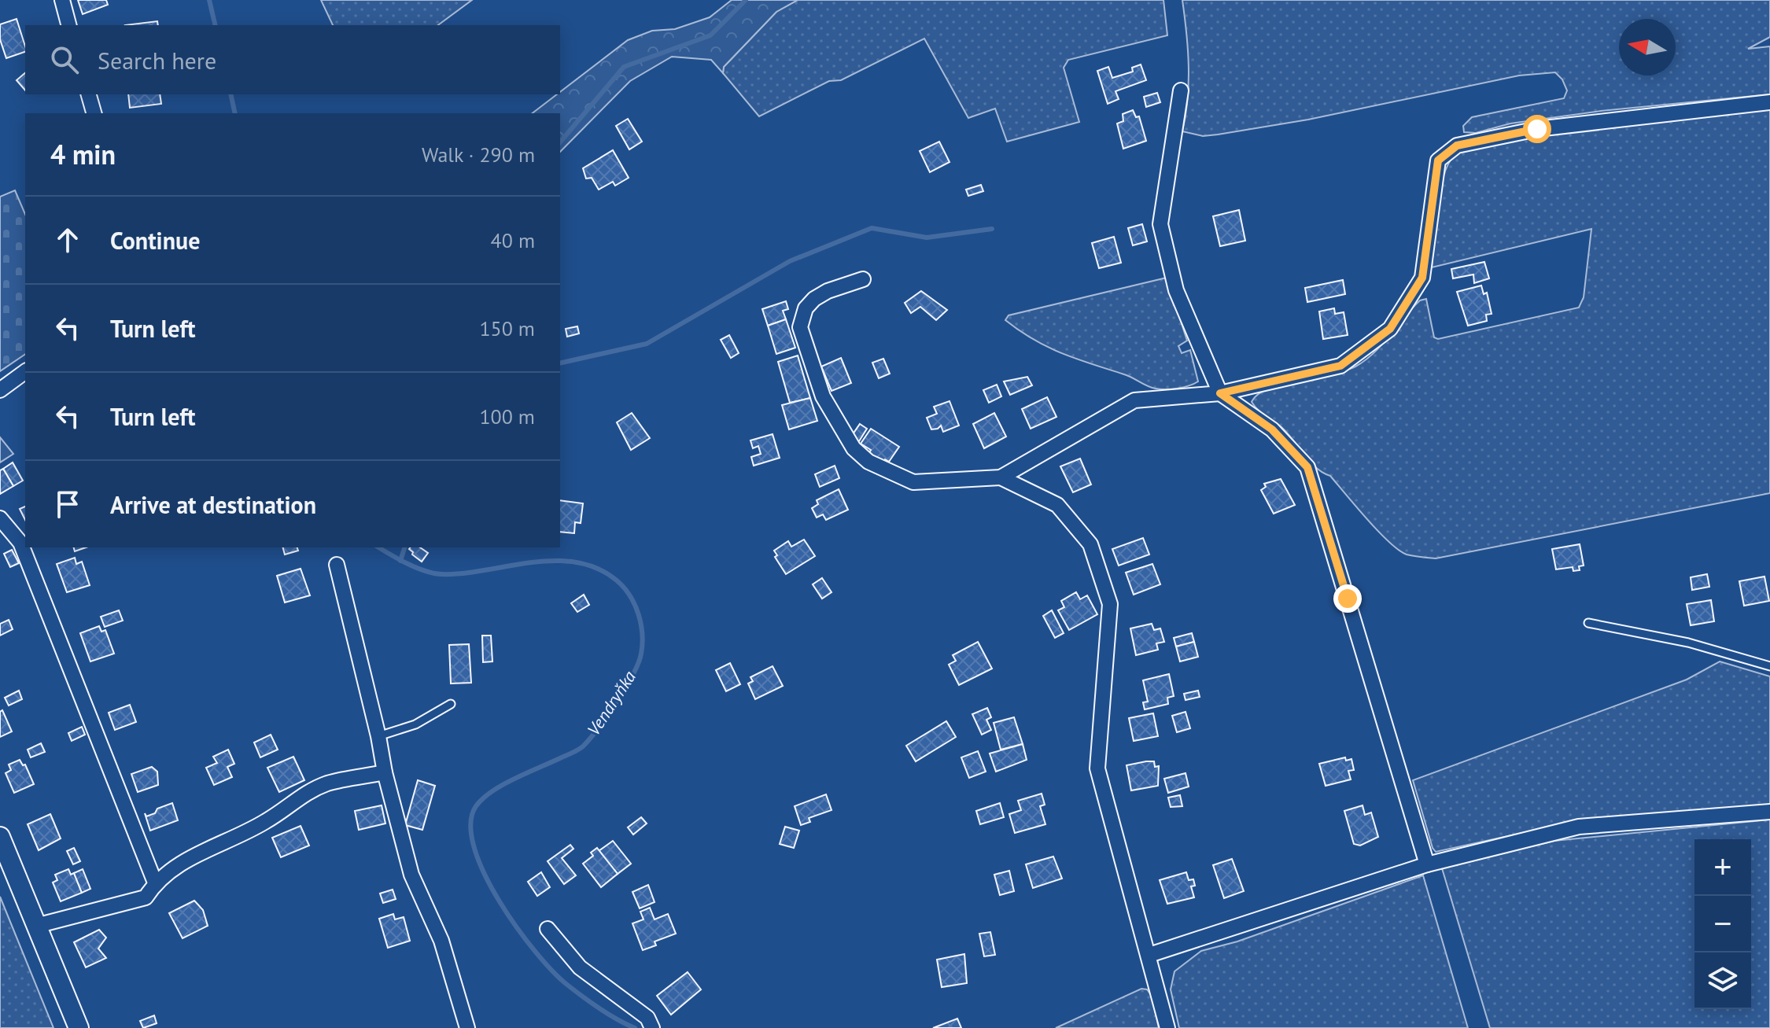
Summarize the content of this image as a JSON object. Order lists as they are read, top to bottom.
{
  "water": ["Vendryňka"],
  "north": "left",
  "page": {
    "search": "Search here",
    "heading": ["4 min", "Walk · 290 m"],
    "list": [
      ["Continue", "40 m"],
      ["Turn left", "150 m"],
      ["Turn left", "100 m"],
      "Arrive at destination"
    ],
    "map_buttons": ["+", "−"]
  }
}
